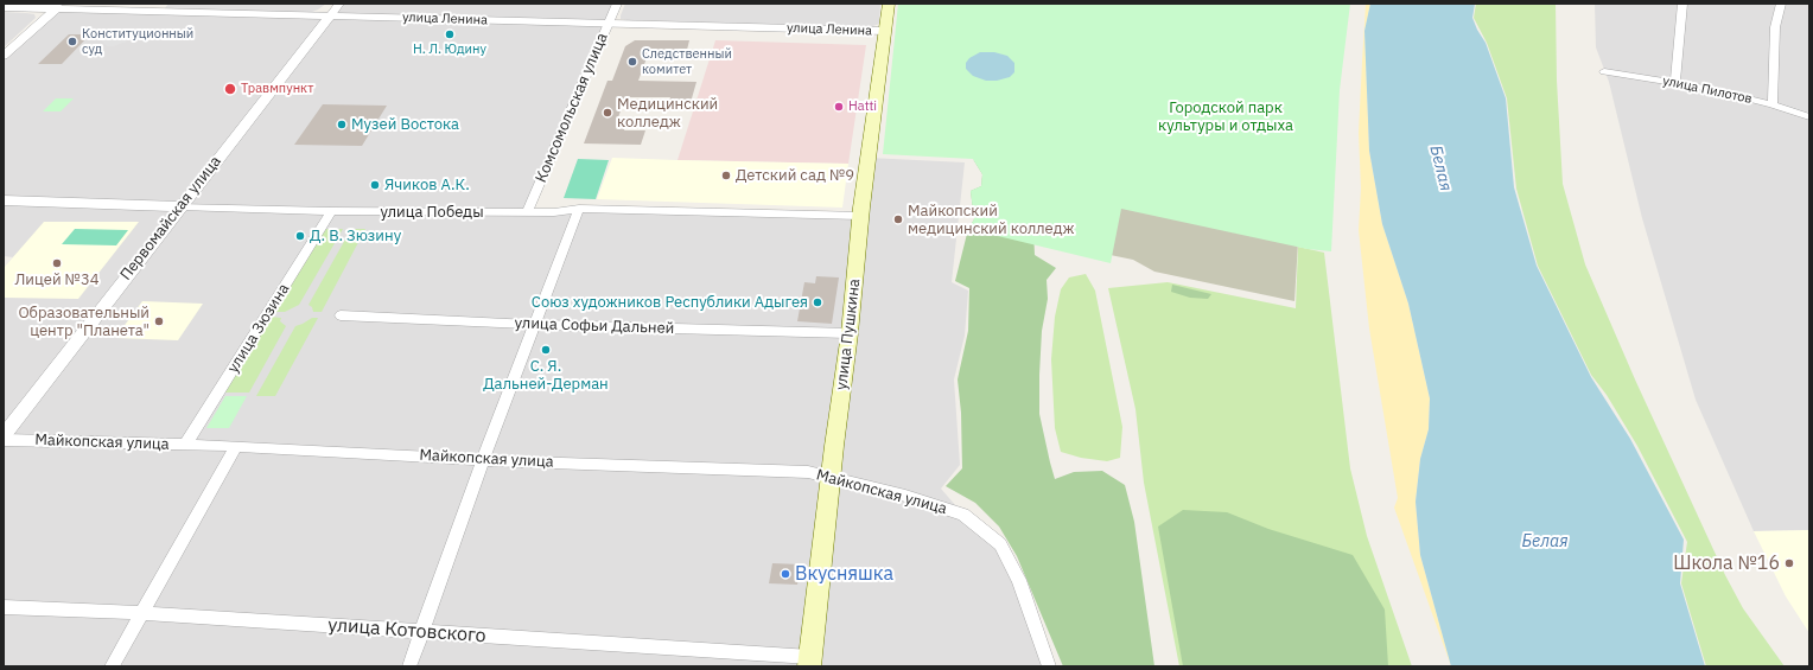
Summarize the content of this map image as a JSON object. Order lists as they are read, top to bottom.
{
  "streets": {
    "main road": ["улица Пушкина"],
    "street": [
      "улица Ленина",
      "улица Пилотов",
      "Комсомольская улица",
      "улица Победы",
      "Первомайская улица",
      "улица Софьи Дальней",
      "улица Зюзина",
      "Майкопская улица",
      "улица Котовского"
    ]
  },
  "crossings": [
    ["улица Ленина", "Комсомольская улица"],
    ["улица Ленина", "Первомайская улица"],
    ["улица Ленина", "улица Пушкина"],
    ["Комсомольская улица", "улица Победы"],
    ["улица Победы", "Первомайская улица"],
    ["улица Победы", "улица Зюзина"],
    ["улица Победы", "улица Пушкина"],
    ["улица Софьи Дальней", "улица Пушкина"],
    ["улица Зюзина", "Майкопская улица"],
    ["улица Пушкина", "Майкопская улица"],
    ["улица Пушкина", "улица Котовского"]
  ],
  "water": ["Белая"],
  "parks": ["Городской парк культуры и отдыха"],
  "places": [
    "Н. Л. Юдину",
    "Конституционный суд",
    "Следственный комитет",
    "Травмпункт",
    "Hatti",
    "Медицинский колледж",
    "Музей Востока",
    "Детский сад №9",
    "Ячиков А.К.",
    "Майкопский медицинский колледж",
    "Д. В. Зюзину",
    "Лицей №34",
    "Союз художников Республики Адыгея",
    "Образовательный центр \"Планета\"",
    "С. Я. Дальней-Дерман",
    "Школа №16",
    "Вкусняшка"
  ]
}
